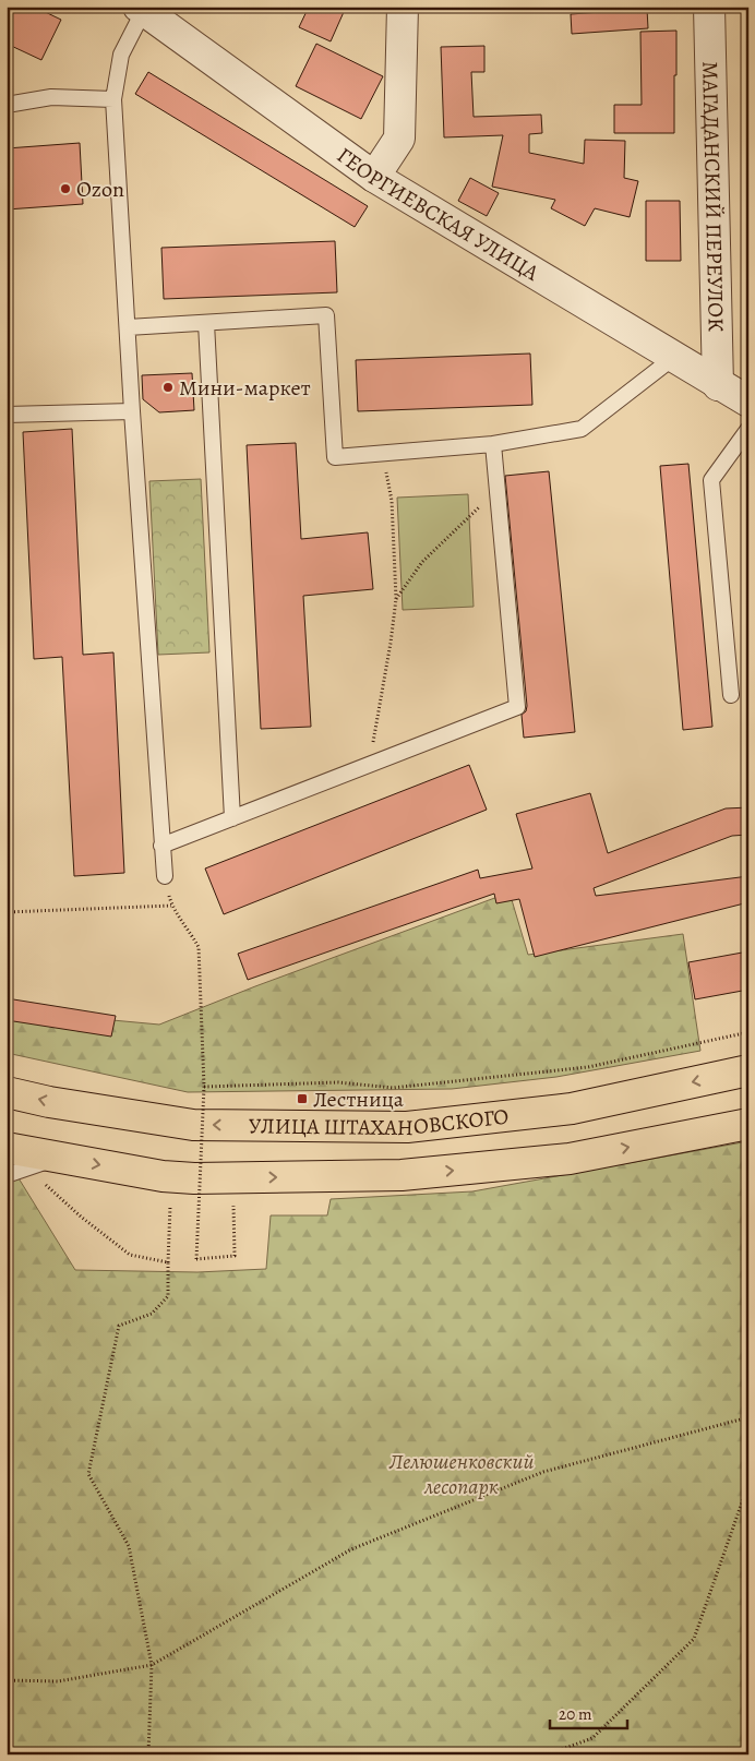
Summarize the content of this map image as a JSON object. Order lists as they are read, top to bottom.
{
  "streets": {
    "main road": ["УЛИЦА ШТАХАНОВСКОГО"],
    "street": ["МАГАДАНСКИЙ ПЕРЕУЛОК", "ГЕОРГИЕВСКАЯ УЛИЦА"]
  },
  "crossings": [
    ["МАГАДАНСКИЙ ПЕРЕУЛОК", "ГЕОРГИЕВСКАЯ УЛИЦА"]
  ],
  "parks": ["Лелюшенковский лесопарк"],
  "places": {
    "other": ["Ozon", "Мини-маркет"],
    "transit": ["Лестница"]
  },
  "scale_bar": "20 m"
}
